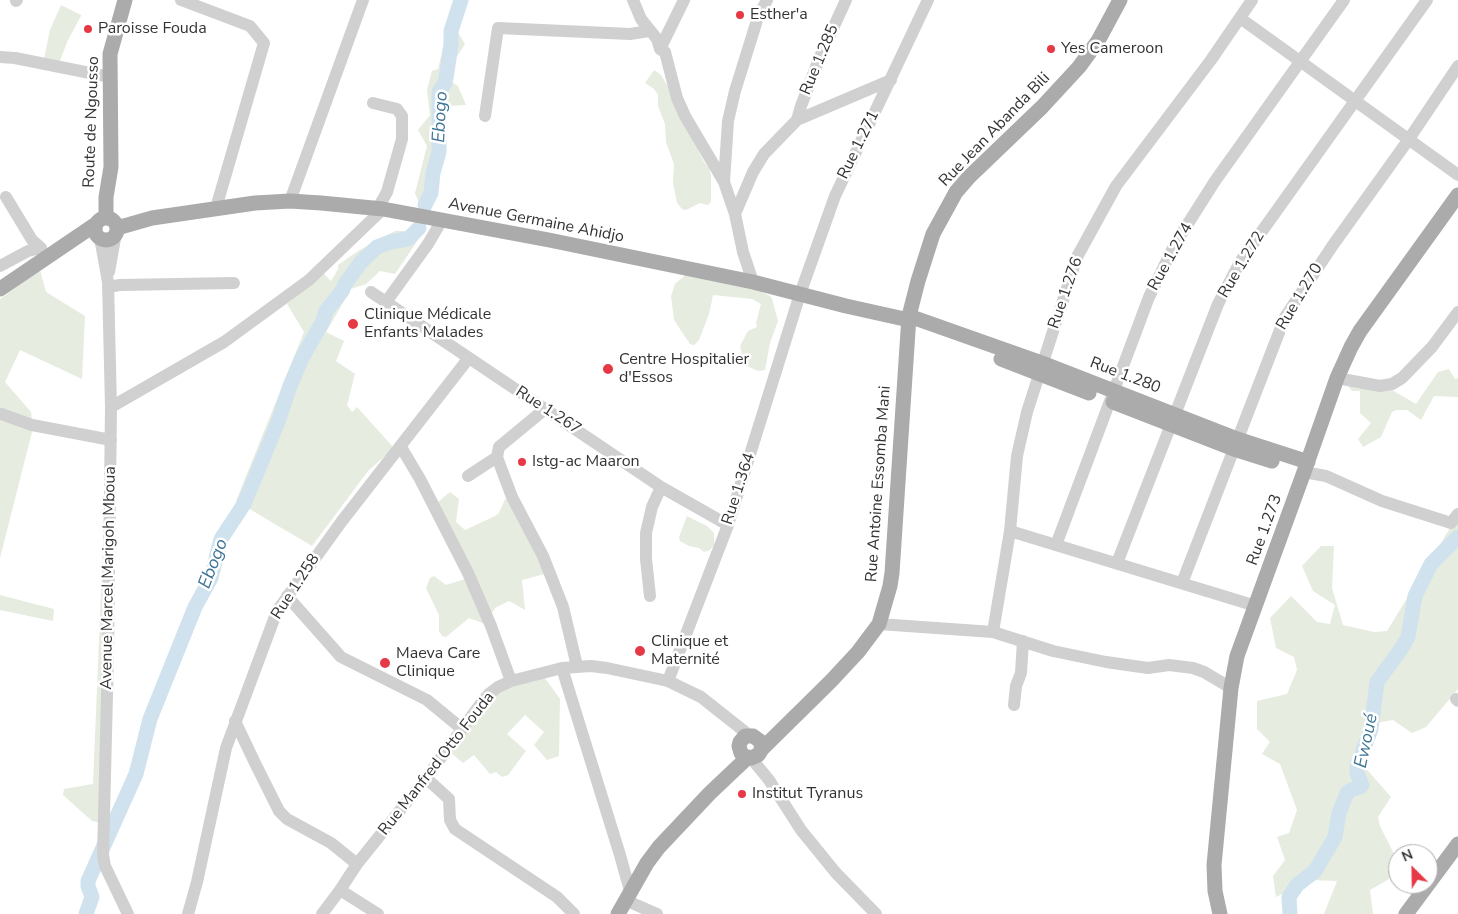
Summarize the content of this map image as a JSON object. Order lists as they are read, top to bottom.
{
  "streets": {
    "main road": [
      "Route de Ngousso",
      "Rue Jean Abanda Bili",
      "Avenue Germaine Ahidjo",
      "Rue 1.280",
      "Rue Antoine Essomba Mani",
      "Rue 1.273"
    ],
    "street": [
      "Rue 1.285",
      "Rue 1.271",
      "Rue 1.274",
      "Rue 1.272",
      "Rue 1.276",
      "Rue 1.270",
      "Rue 1.267",
      "Rue 1.364",
      "Avenue Marcel Marigoh Mboua",
      "Rue 1.258",
      "Rue Manfred Otto Fouda"
    ]
  },
  "crossings": [
    ["Route de Ngousso", "Avenue Germaine Ahidjo"],
    ["Route de Ngousso", "Avenue Marcel Marigoh Mboua"],
    ["Rue Jean Abanda Bili", "Avenue Germaine Ahidjo"],
    ["Rue Jean Abanda Bili", "Rue 1.280"],
    ["Rue Jean Abanda Bili", "Rue Antoine Essomba Mani"],
    ["Rue 1.271", "Avenue Germaine Ahidjo"],
    ["Rue 1.271", "Rue 1.364"],
    ["Avenue Germaine Ahidjo", "Rue 1.280"],
    ["Avenue Germaine Ahidjo", "Rue Antoine Essomba Mani"],
    ["Avenue Germaine Ahidjo", "Rue 1.364"],
    ["Avenue Germaine Ahidjo", "Avenue Marcel Marigoh Mboua"],
    ["Rue 1.274", "Rue 1.280"],
    ["Rue 1.272", "Rue 1.280"],
    ["Rue 1.276", "Rue 1.280"],
    ["Rue 1.270", "Rue 1.280"],
    ["Rue 1.280", "Rue Antoine Essomba Mani"],
    ["Rue 1.280", "Rue 1.273"],
    ["Rue 1.267", "Rue 1.364"],
    ["Rue 1.267", "Rue 1.258"],
    ["Rue Antoine Essomba Mani", "Rue Manfred Otto Fouda"],
    ["Rue 1.364", "Rue Manfred Otto Fouda"]
  ],
  "water": ["Ebogo", "Ewoué"],
  "places": [
    "Esther'a",
    "Paroisse Fouda",
    "Yes Cameroon",
    "Clinique Médicale Enfants Malades",
    "Centre Hospitalier d'Essos",
    "Istg-ac Maaron",
    "Clinique et Maternité",
    "Maeva Care Clinique",
    "Institut Tyranus"
  ],
  "north": "top left"
}
